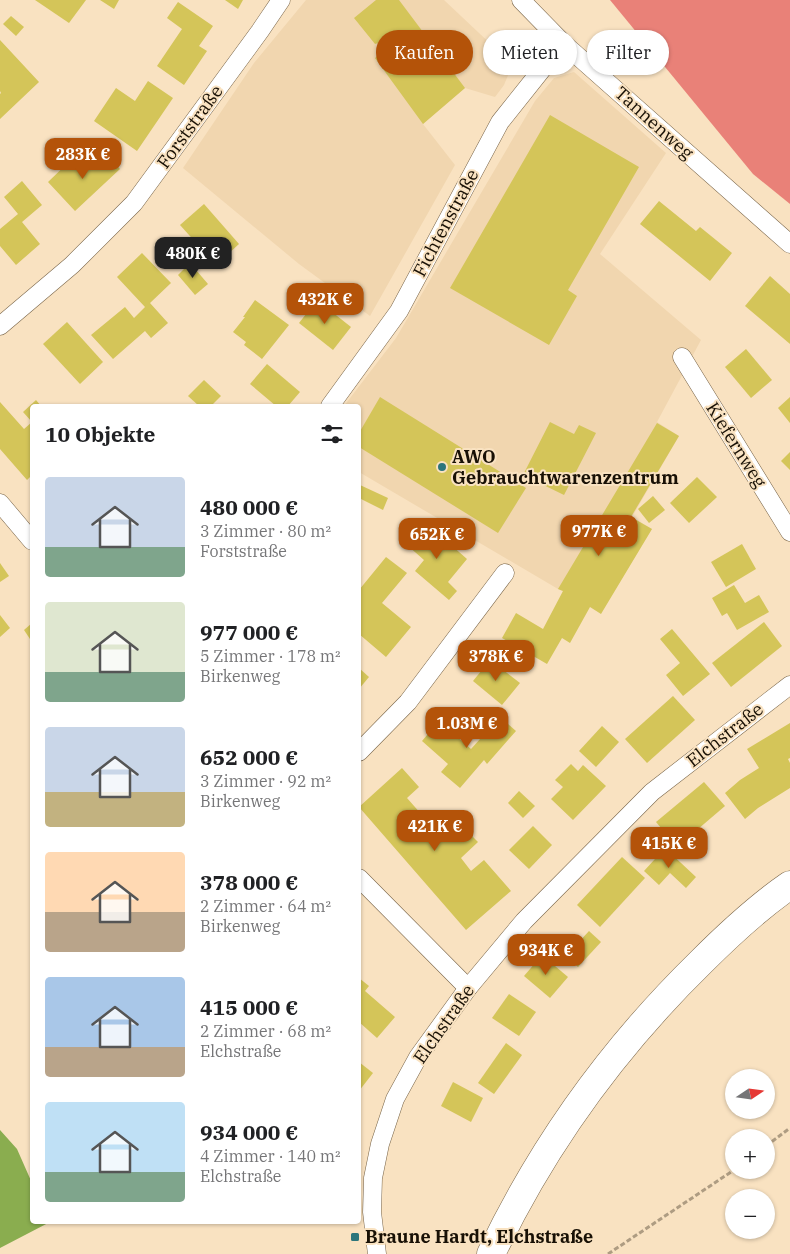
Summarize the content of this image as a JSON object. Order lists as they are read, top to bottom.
{
  "streets": {
    "street": [
      "Tannenweg",
      "Forststraße",
      "Fichtenstraße",
      "Kiefernweg",
      "Elchstraße"
    ]
  },
  "places": {
    "other": ["AWO Gebrauchtwarenzentrum"],
    "transit": ["Braune Hardt, Elchstraße"]
  },
  "north": "right",
  "page": {
    "chip": ["Kaufen", "Mieten", "Filter"],
    "price": [
      "283K €",
      "480K €",
      "432K €",
      "977K €",
      "652K €",
      "378K €",
      "1.03M €",
      "421K €",
      "415K €",
      "934K €"
    ],
    "heading": "10 Objekte",
    "list": [
      {
        "name": "480 000 €",
        "note": "3 Zimmer · 80 m² · Forststraße"
      },
      {
        "name": "977 000 €",
        "note": "5 Zimmer · 178 m² · Birkenweg"
      },
      {
        "name": "652 000 €",
        "note": "3 Zimmer · 92 m² · Birkenweg"
      },
      {
        "name": "378 000 €",
        "note": "2 Zimmer · 64 m² · Birkenweg"
      },
      {
        "name": "415 000 €",
        "note": "2 Zimmer · 68 m² · Elchstraße"
      },
      {
        "name": "934 000 €",
        "note": "4 Zimmer · 140 m² · Elchstraße"
      }
    ],
    "map_buttons": ["+", "−"]
  }
}
